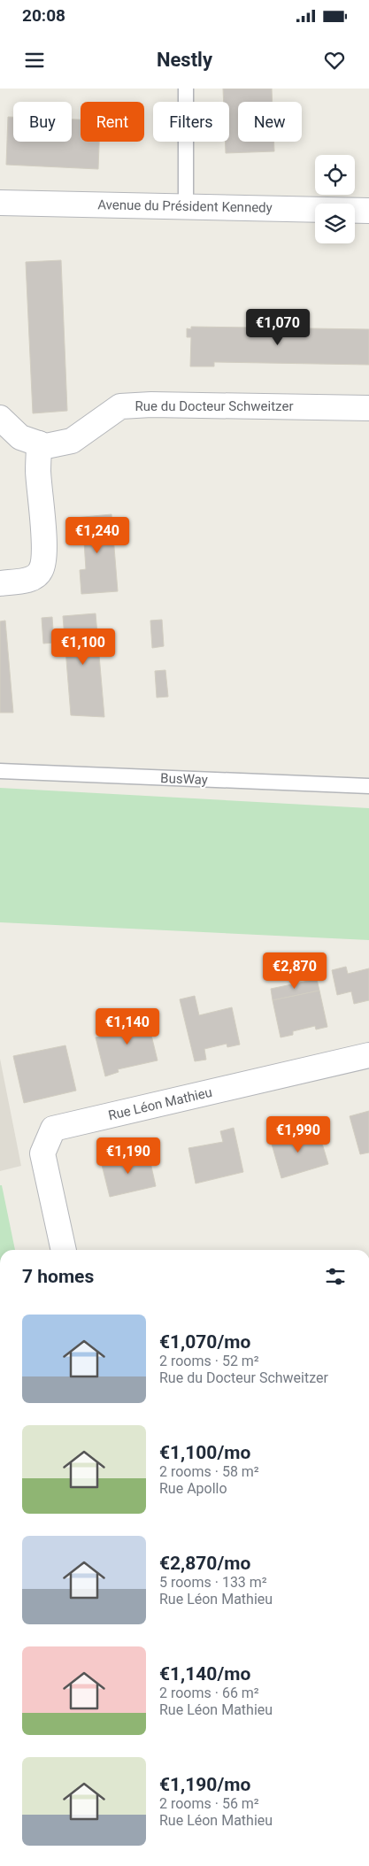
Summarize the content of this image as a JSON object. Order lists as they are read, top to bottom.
{
  "streets": {
    "street": ["Avenue du Président Kennedy", "Rue du Docteur Schweitzer", "Rue Léon Mathieu"],
    "lane": ["BusWay"]
  },
  "page": {
    "status": "20:08",
    "header": "Nestly",
    "chip": [
      "Buy",
      "Rent",
      "Filters",
      "New"
    ],
    "price": [
      "€1,070",
      "€1,240",
      "€1,100",
      "€2,870",
      "€1,140",
      "€1,990",
      "€1,190"
    ],
    "heading": "7 homes",
    "list": [
      {
        "name": "€1,070/mo",
        "note": "2 rooms · 52 m² · Rue du Docteur Schweitzer"
      },
      {
        "name": "€1,100/mo",
        "note": "2 rooms · 58 m² · Rue Apollo"
      },
      {
        "name": "€2,870/mo",
        "note": "5 rooms · 133 m² · Rue Léon Mathieu"
      },
      {
        "name": "€1,140/mo",
        "note": "2 rooms · 66 m² · Rue Léon Mathieu"
      },
      {
        "name": "€1,190/mo",
        "note": "2 rooms · 56 m² · Rue Léon Mathieu"
      }
    ]
  }
}
